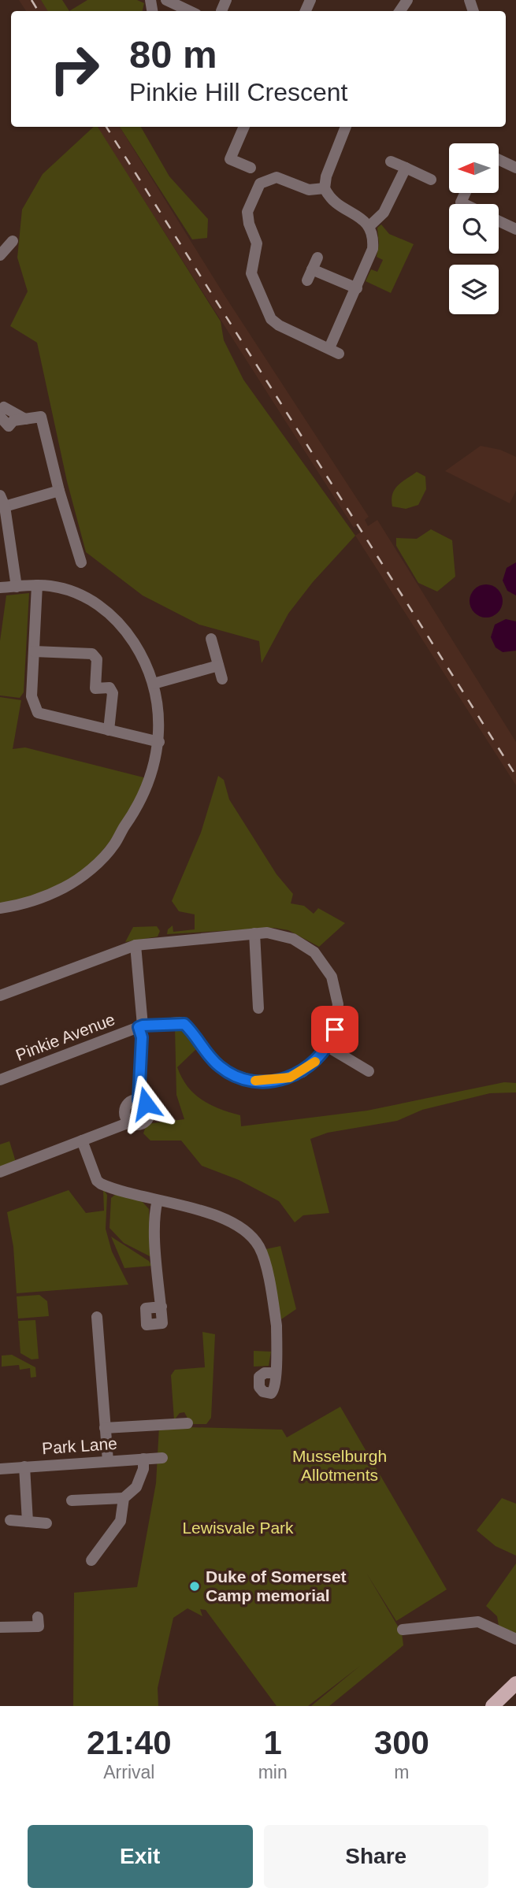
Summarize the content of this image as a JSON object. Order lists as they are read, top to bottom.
{
  "streets": {
    "street": ["Pinkie Avenue", "Park Lane"]
  },
  "parks": ["Musselburgh Allotments", "Lewisvale Park"],
  "places": ["Duke of Somerset Camp memorial"],
  "north": "left",
  "page": {
    "turn": ["80 m", "Pinkie Hill Crescent"],
    "eta": [
      "21:40",
      "Arrival",
      "1",
      "min",
      "300",
      "m"
    ],
    "buttons": ["Exit", "Share"]
  }
}
